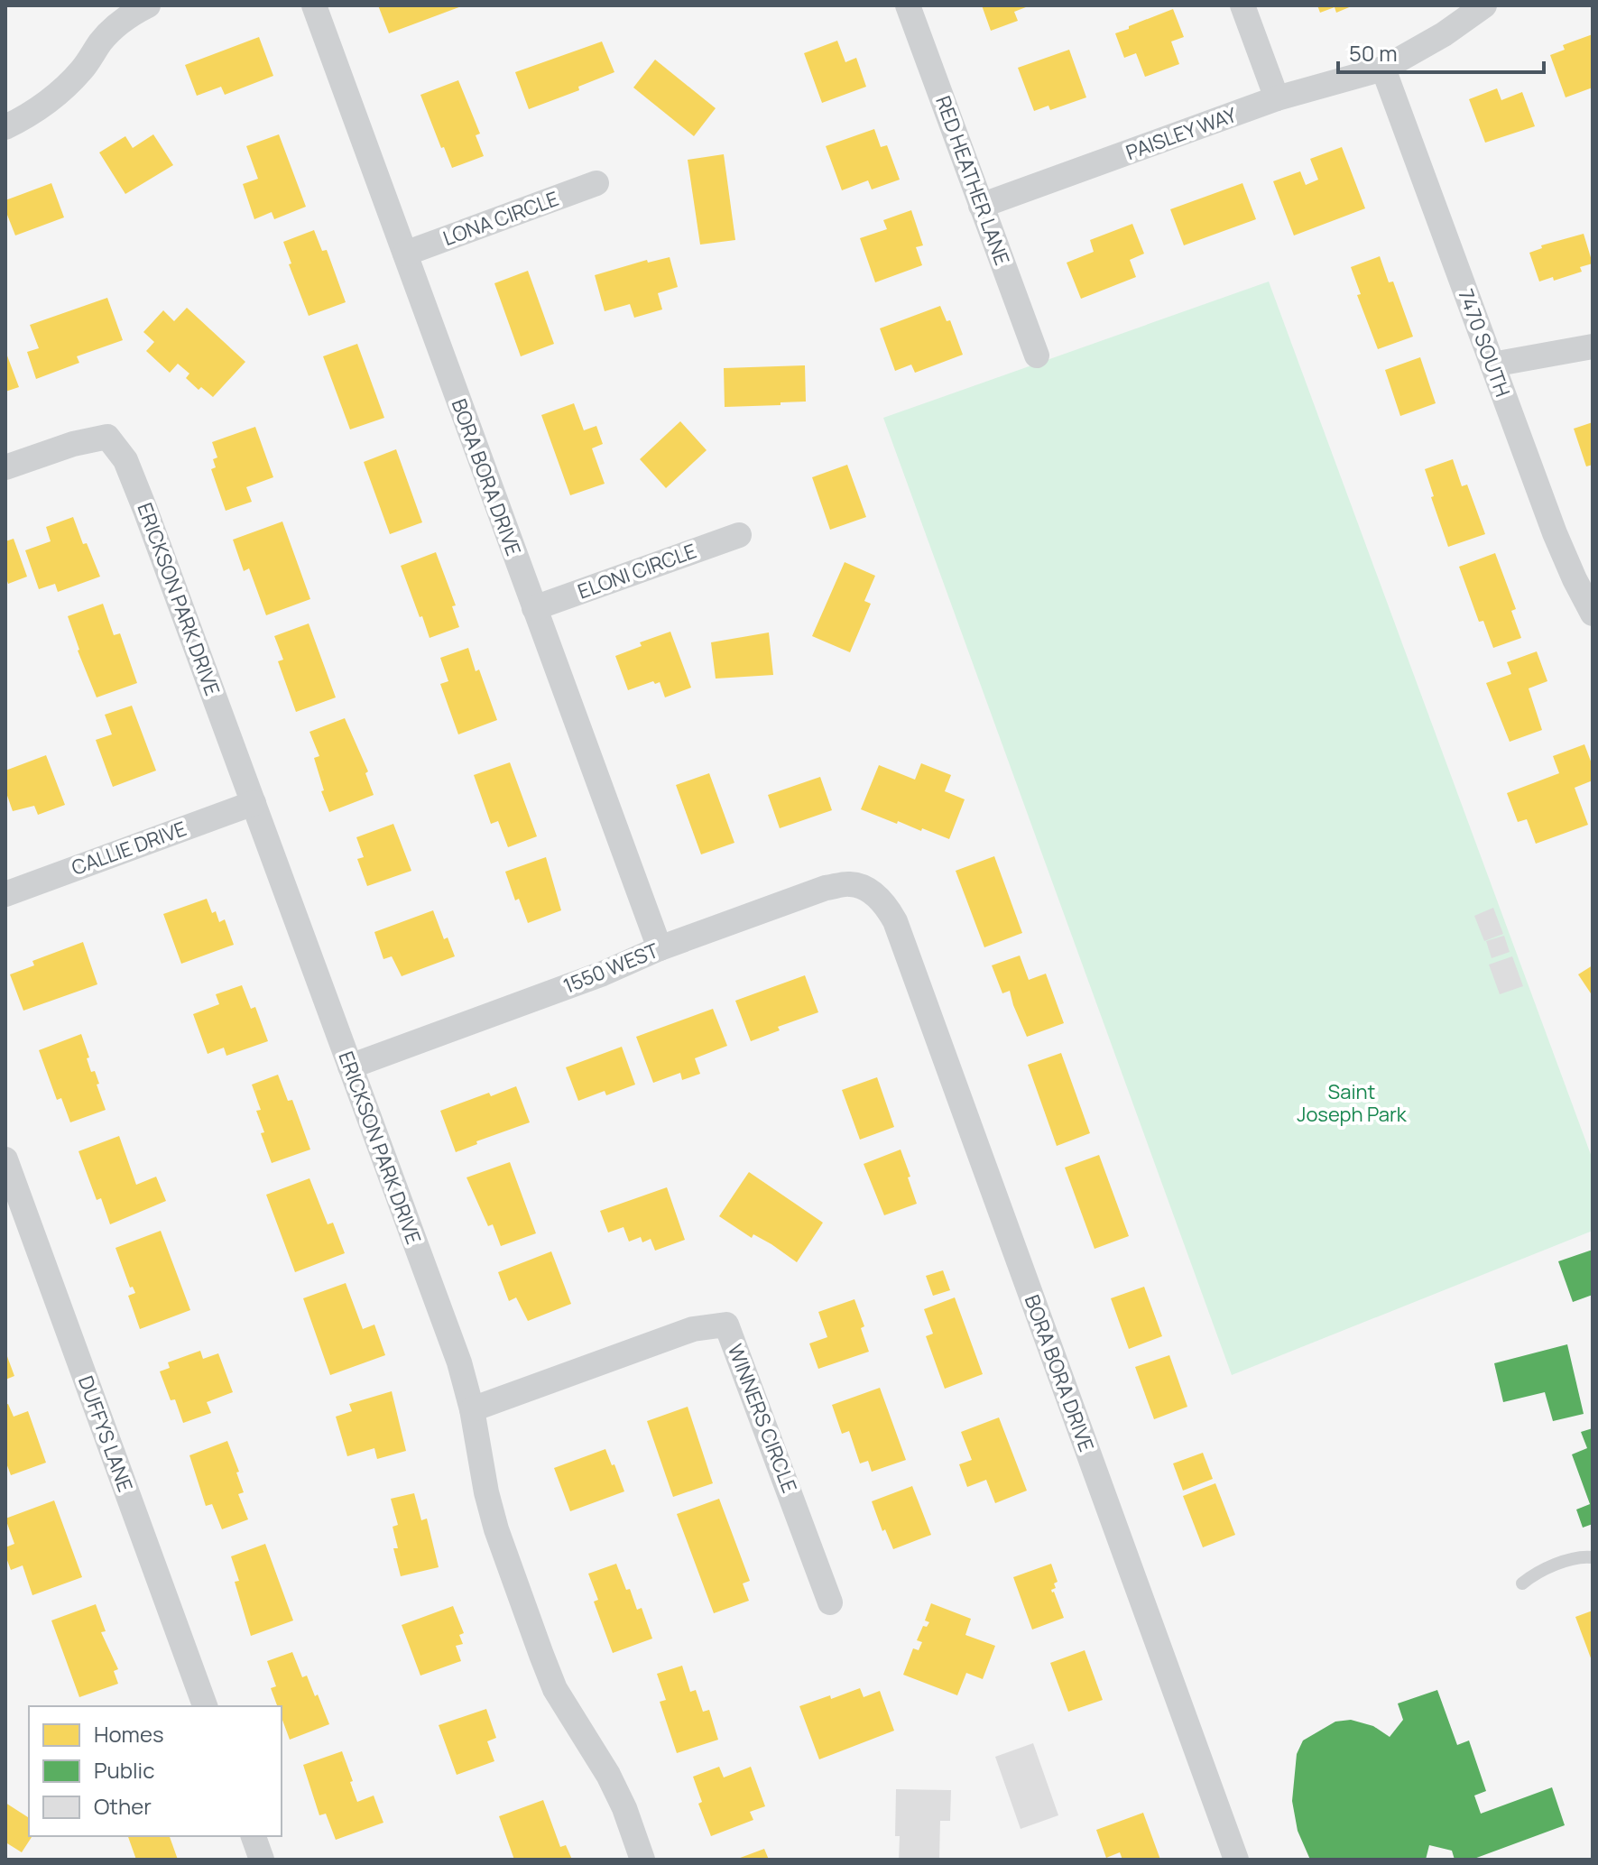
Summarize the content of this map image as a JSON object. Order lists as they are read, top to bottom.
{
  "streets": {
    "street": [
      "PAISLEY WAY",
      "RED HEATHER LANE",
      "LONA CIRCLE",
      "7470 SOUTH",
      "BORA BORA DRIVE",
      "ELONI CIRCLE",
      "ERICKSON PARK DRIVE",
      "CALLIE DRIVE",
      "1550 WEST",
      "WINNERS CIRCLE",
      "DUFFYS LANE"
    ]
  },
  "crossings": [
    ["PAISLEY WAY", "RED HEATHER LANE"],
    ["PAISLEY WAY", "7470 SOUTH"],
    ["LONA CIRCLE", "BORA BORA DRIVE"],
    ["BORA BORA DRIVE", "ELONI CIRCLE"],
    ["BORA BORA DRIVE", "1550 WEST"],
    ["ERICKSON PARK DRIVE", "CALLIE DRIVE"],
    ["ERICKSON PARK DRIVE", "1550 WEST"],
    ["ERICKSON PARK DRIVE", "WINNERS CIRCLE"]
  ],
  "parks": ["Saint Joseph Park"],
  "legend": ["Homes", "Public", "Other"],
  "scale_bar": "50 m"
}
